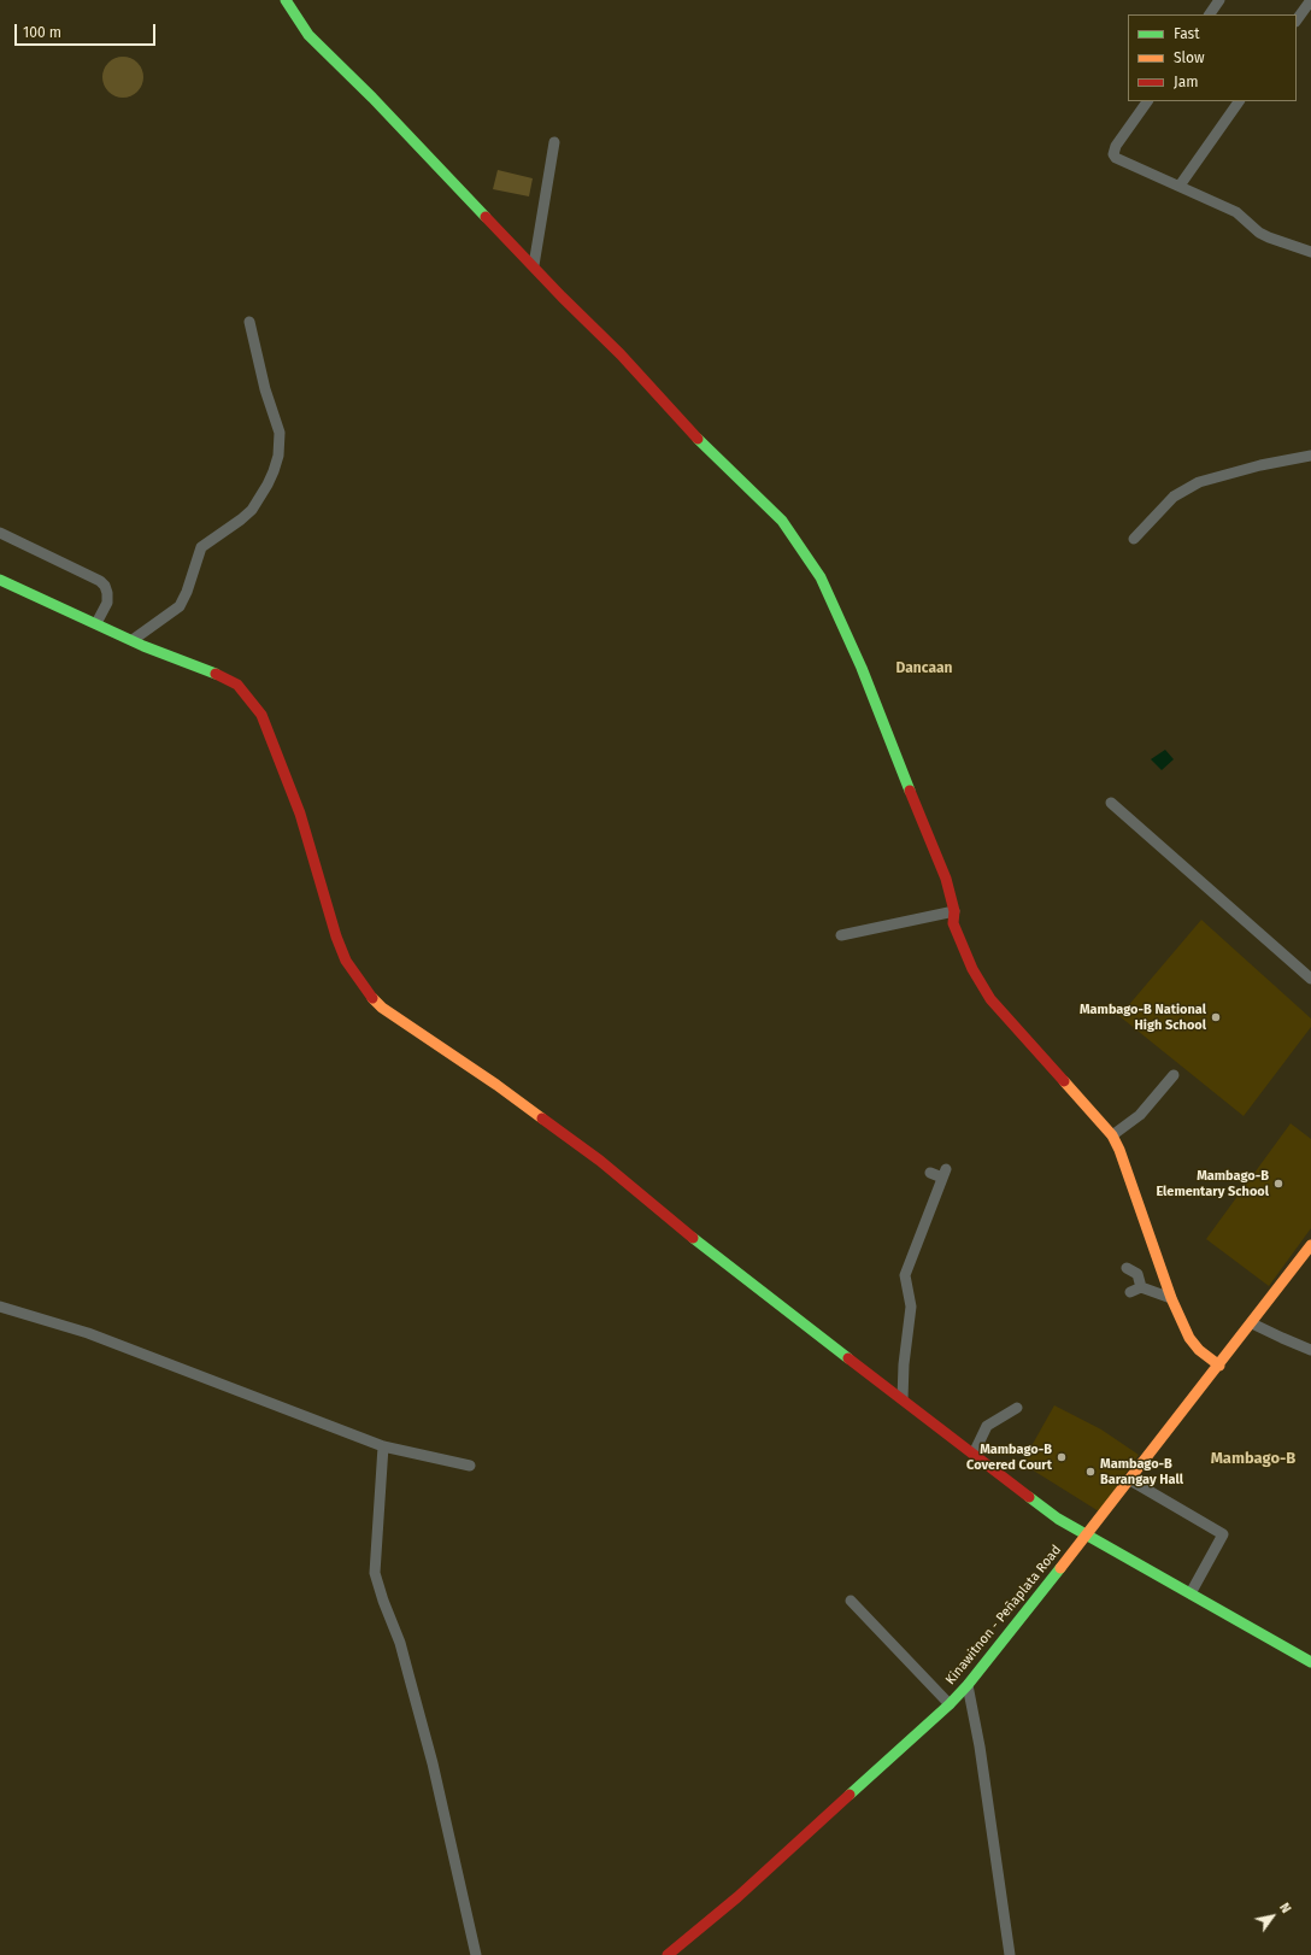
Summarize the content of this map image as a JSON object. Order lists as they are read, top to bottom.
{
  "streets": {
    "street": ["Kinawitnon - Peñaplata Road"]
  },
  "districts": ["Dancaan", "Mambago-B"],
  "places": [
    "Mambago-B National High School",
    "Mambago-B Elementary School",
    "Mambago-B Covered Court",
    "Mambago-B Barangay Hall"
  ],
  "legend": ["Fast", "Slow", "Jam"],
  "scale_bar": "100 m",
  "north": "top right"
}
